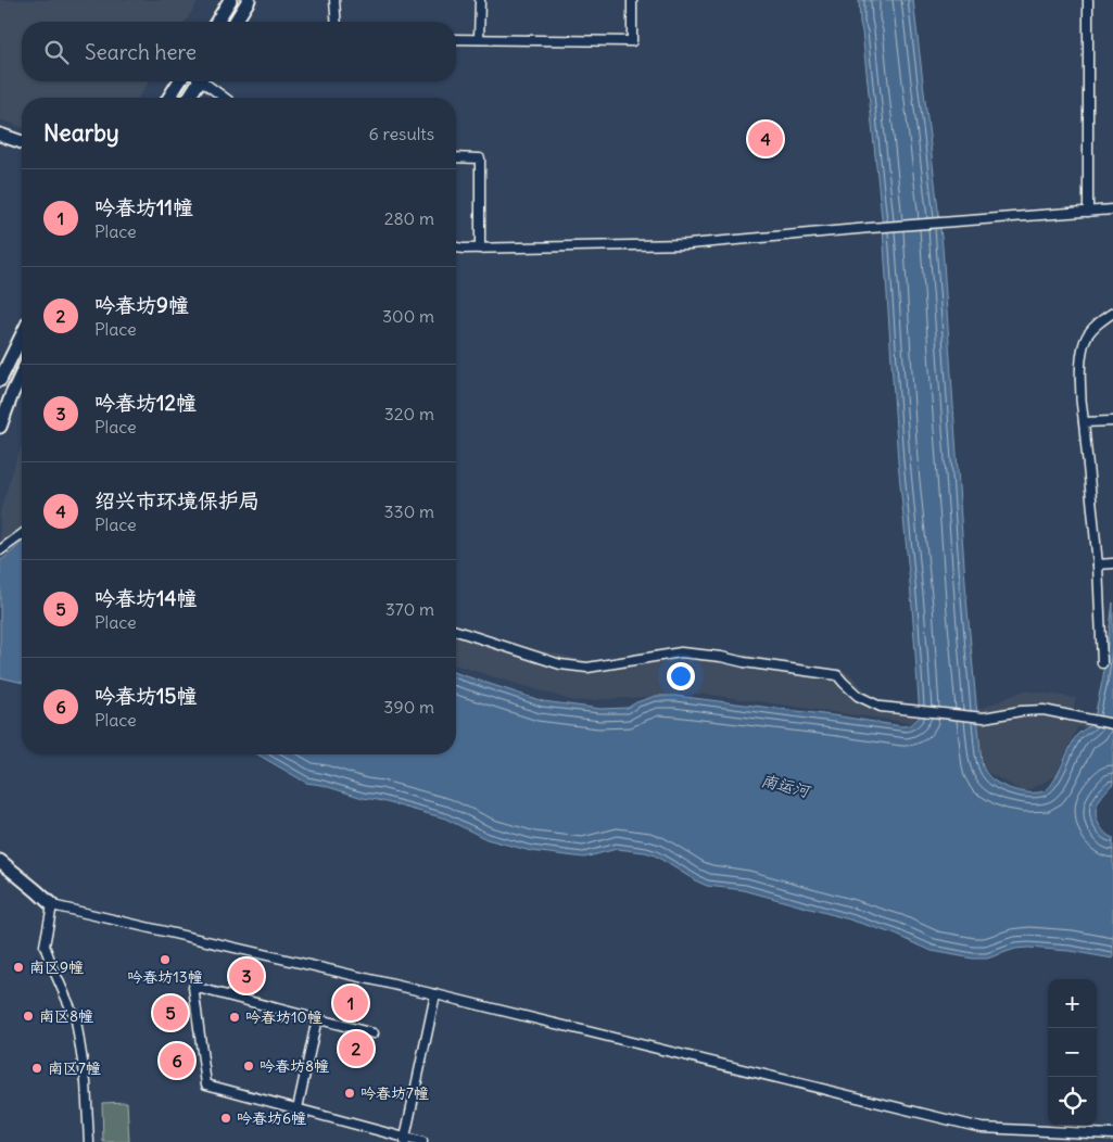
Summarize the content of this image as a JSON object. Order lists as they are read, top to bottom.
{
  "water": ["南运河"],
  "places": [
    "吟春坊13幢",
    "南区9幢",
    "南区8幢",
    "吟春坊10幢",
    "吟春坊8幢",
    "南区7幢",
    "吟春坊7幢",
    "吟春坊6幢"
  ],
  "page": {
    "search": "Search here",
    "heading": ["Nearby", "6 results"],
    "pins": [
      "4",
      "3",
      "1",
      "5",
      "2",
      "6"
    ],
    "list": [
      {
        "mark": "1",
        "name": "吟春坊11幢",
        "note": "Place",
        "value": "280 m"
      },
      {
        "mark": "2",
        "name": "吟春坊9幢",
        "note": "Place",
        "value": "300 m"
      },
      {
        "mark": "3",
        "name": "吟春坊12幢",
        "note": "Place",
        "value": "320 m"
      },
      {
        "mark": "4",
        "name": "绍兴市环境保护局",
        "note": "Place",
        "value": "330 m"
      },
      {
        "mark": "5",
        "name": "吟春坊14幢",
        "note": "Place",
        "value": "370 m"
      },
      {
        "mark": "6",
        "name": "吟春坊15幢",
        "note": "Place",
        "value": "390 m"
      }
    ],
    "map_buttons": ["+", "−"]
  }
}
